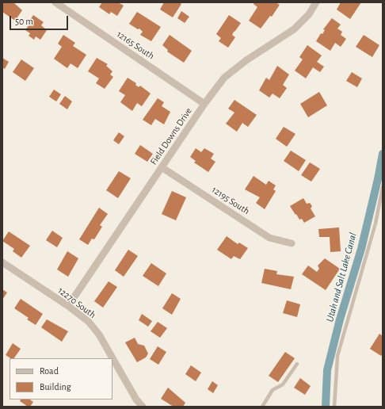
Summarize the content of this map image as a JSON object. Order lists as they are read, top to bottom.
{
  "streets": {
    "street": [
      "12165 South",
      "Field Downs Drive",
      "12195 South",
      "12270 South"
    ]
  },
  "crossings": [
    ["12165 South", "Field Downs Drive"],
    ["Field Downs Drive", "12195 South"],
    ["Field Downs Drive", "12270 South"]
  ],
  "water": ["Utah and Salt Lake Canal"],
  "legend": ["Road", "Building"],
  "scale_bar": "50 m"
}
